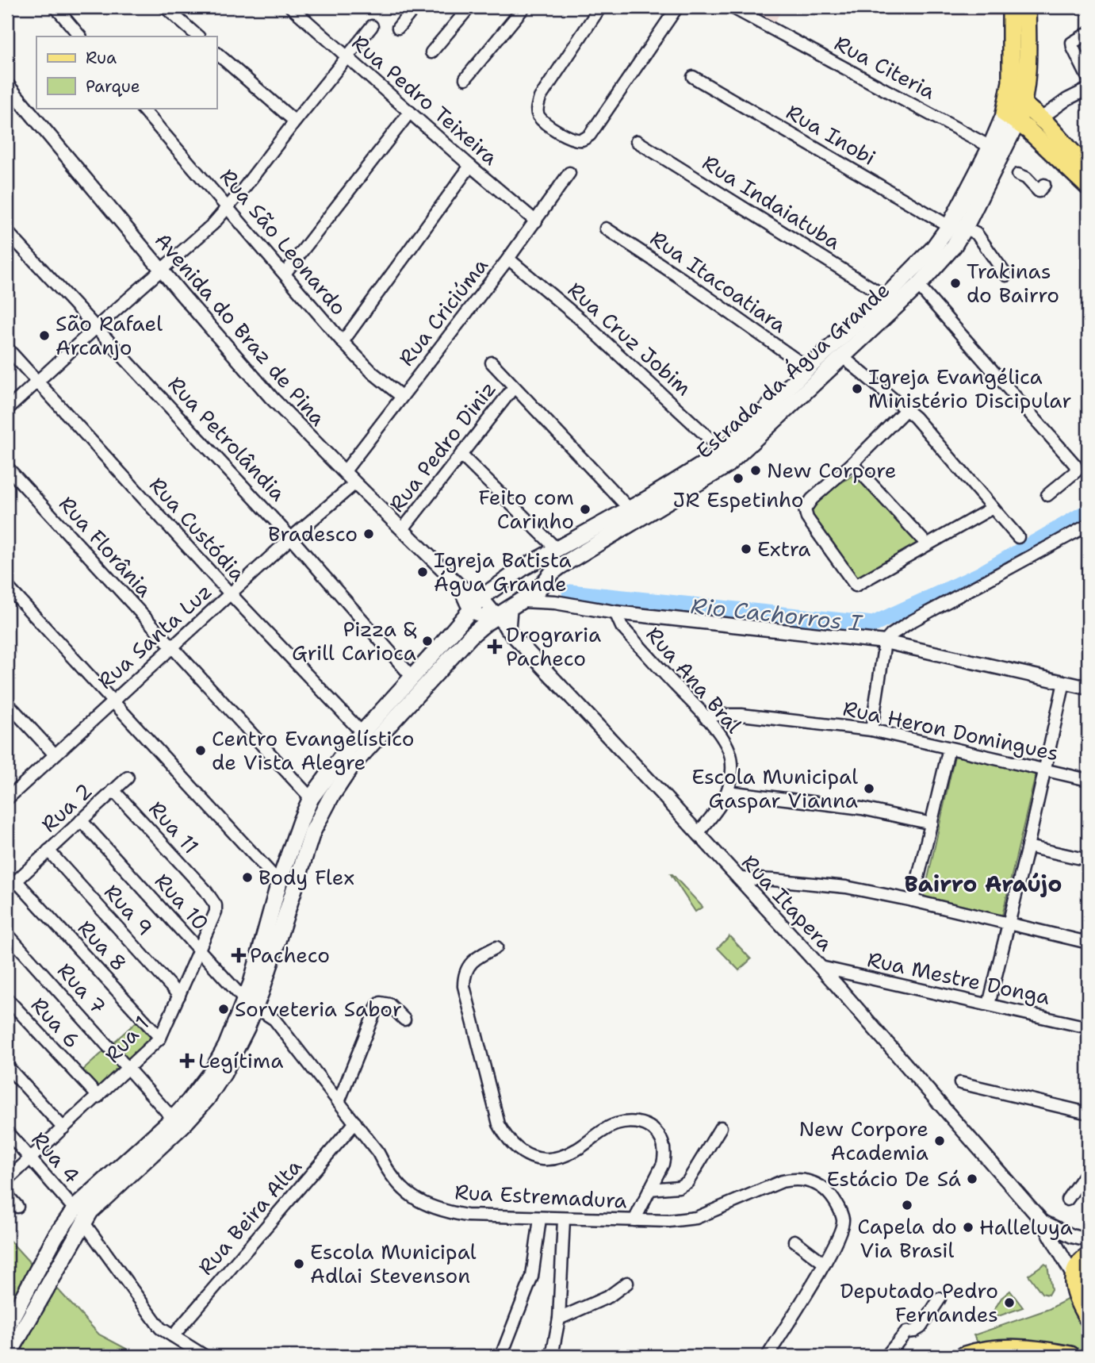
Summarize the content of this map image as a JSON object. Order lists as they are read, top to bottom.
{
  "streets": {
    "main road": ["Estrada da Água Grande"],
    "street": [
      "Rua Citeria",
      "Rua Pedro Teixeira",
      "Rua Inobi",
      "Rua Indaiatuba",
      "Rua São Leonardo",
      "Rua Itacoatiara",
      "Rua Criciúma",
      "Avenida do Braz de Pina",
      "Rua Cruz Jobim",
      "Rua Petrolândia",
      "Rua Pedro Diniz",
      "Rua Custódia",
      "Rua Florânia",
      "Rua Santa Luz",
      "Rua Ana Bral",
      "Rua Heron Domingues",
      "Rua 2",
      "Rua 11",
      "Rua 10",
      "Rua Itapera",
      "Rua 9",
      "Rua 8",
      "Rua Mestre Donga",
      "Rua 7",
      "Rua 6",
      "Rua 1",
      "Rua 4",
      "Rua Estremadura",
      "Rua Beira Alta"
    ]
  },
  "crossings": [
    ["Rua Citeria", "Estrada da Água Grande"],
    ["Rua Pedro Teixeira", "Rua Criciúma"],
    ["Rua Inobi", "Estrada da Água Grande"],
    ["Rua Indaiatuba", "Estrada da Água Grande"],
    ["Rua São Leonardo", "Rua Criciúma"],
    ["Rua Itacoatiara", "Estrada da Água Grande"],
    ["Rua Criciúma", "Avenida do Braz de Pina"],
    ["Rua Criciúma", "Rua Cruz Jobim"],
    ["Avenida do Braz de Pina", "Estrada da Água Grande"],
    ["Avenida do Braz de Pina", "Rua Pedro Diniz"],
    ["Avenida do Braz de Pina", "Rua Santa Luz"],
    ["Rua Cruz Jobim", "Estrada da Água Grande"],
    ["Estrada da Água Grande", "Rua Petrolândia"],
    ["Estrada da Água Grande", "Rua Custódia"],
    ["Estrada da Água Grande", "Rua Florânia"],
    ["Estrada da Água Grande", "Rua 10"],
    ["Estrada da Água Grande", "Rua 7"],
    ["Estrada da Água Grande", "Rua 4"],
    ["Estrada da Água Grande", "Rua Estremadura"],
    ["Rua Petrolândia", "Rua Santa Luz"],
    ["Rua Custódia", "Rua Santa Luz"],
    ["Rua Florânia", "Rua Santa Luz"],
    ["Rua Ana Bral", "Rua Heron Domingues"],
    ["Rua Ana Bral", "Rua Itapera"],
    ["Rua 2", "Rua 11"],
    ["Rua 2", "Rua 10"],
    ["Rua 2", "Rua 9"],
    ["Rua 2", "Rua 8"],
    ["Rua 11", "Rua 1"],
    ["Rua 10", "Rua 1"],
    ["Rua 10", "Rua Estremadura"],
    ["Rua Itapera", "Rua Mestre Donga"],
    ["Rua 9", "Rua 1"],
    ["Rua 8", "Rua 1"],
    ["Rua 7", "Rua 1"],
    ["Rua 6", "Rua 1"],
    ["Rua 1", "Rua 4"],
    ["Rua 4", "Rua Beira Alta"],
    ["Rua Estremadura", "Rua Beira Alta"]
  ],
  "districts": ["Bairro Araújo"],
  "water": ["Rio Cachorros I"],
  "places": {
    "other": [
      "Trakinas do Bairro",
      "São Rafael Arcanjo",
      "Igreja Evangélica Ministério Discipular",
      "New Corpore",
      "JR Espetinho",
      "Feito com Carinho",
      "Bradesco",
      "Extra",
      "Igreja Batista Água Grande",
      "Pizza & Grill Carioca",
      "Centro Evangelístico de Vista Alegre",
      "Escola Municipal Gaspar Vianna",
      "Body Flex",
      "Sorveteria Sabor",
      "New Corpore Academia",
      "Estácio De Sá",
      "Capela do Via Brasil",
      "Halleluya",
      "Escola Municipal Adlai Stevenson",
      "Deputado Pedro Fernandes"
    ],
    "health": ["Drograria Pacheco", "Pacheco", "Legítima"]
  },
  "legend": ["Rua", "Parque"]
}
